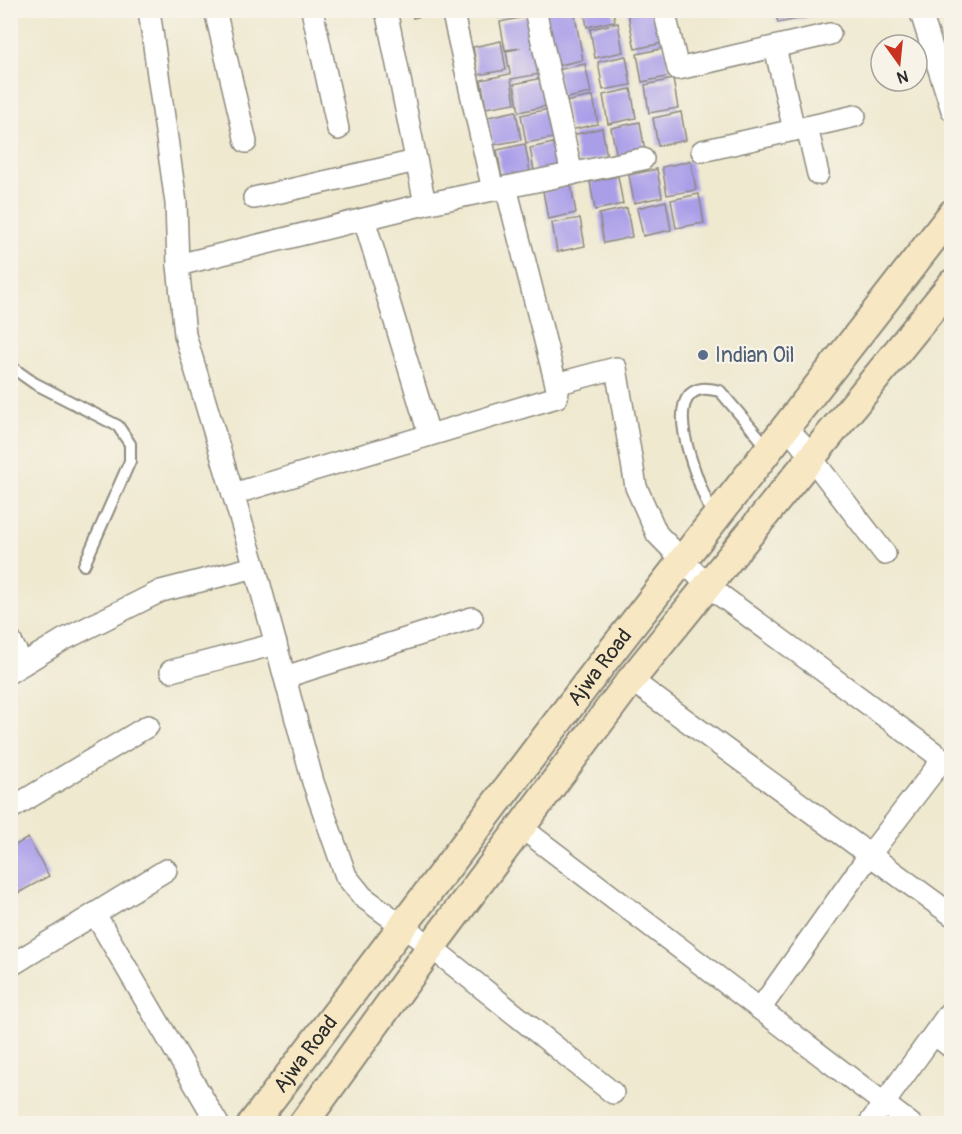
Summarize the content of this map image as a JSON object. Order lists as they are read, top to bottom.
{
  "streets": {
    "main road": ["Ajwa Road"]
  },
  "places": ["Indian Oil"],
  "north": "bottom"
}
